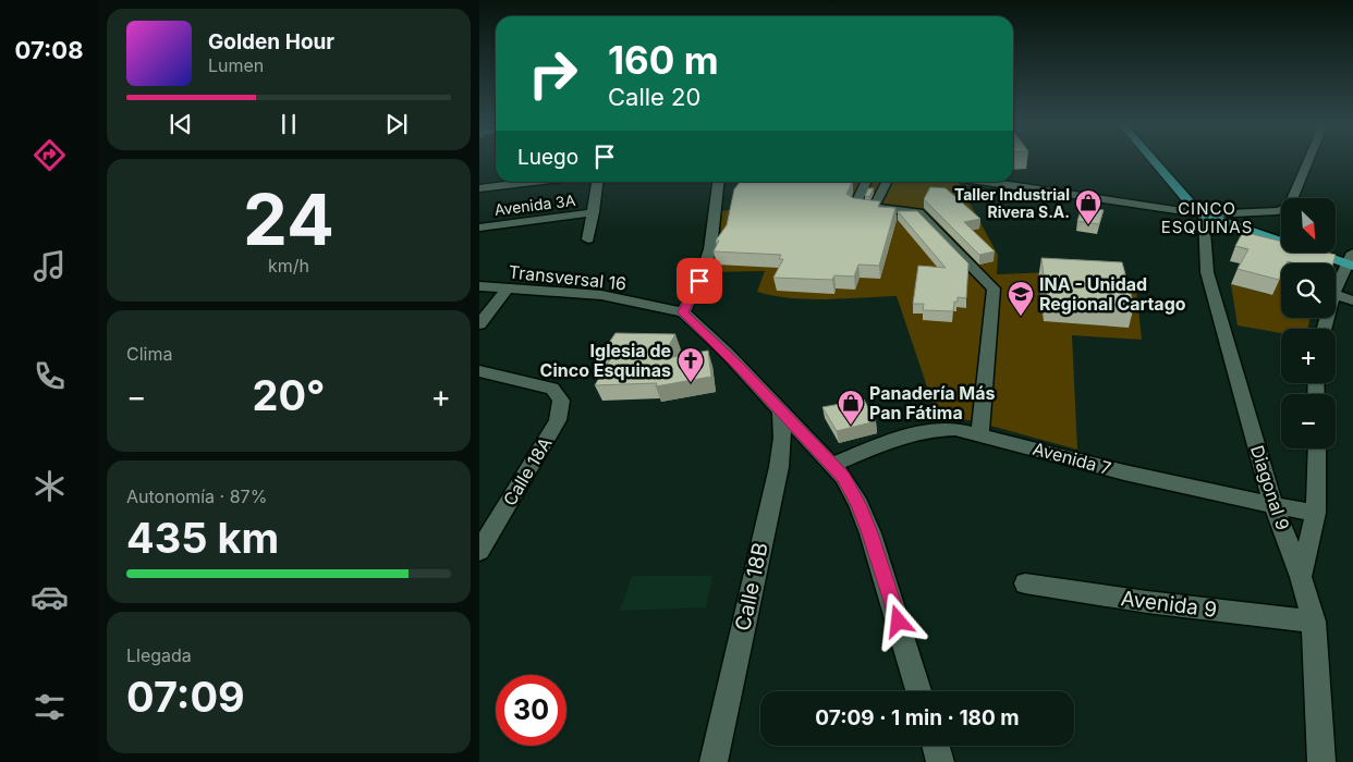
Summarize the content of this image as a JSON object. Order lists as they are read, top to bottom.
{
  "streets": {
    "street": [
      "Avenida 3A",
      "Transversal 16",
      "Avenida 7",
      "Calle 18A",
      "Diagonal 9",
      "Calle 18B",
      "Avenida 9"
    ]
  },
  "crossings": [
    ["Avenida 7", "Diagonal 9"],
    ["Diagonal 9", "Avenida 9"]
  ],
  "districts": ["CINCO ESQUINAS"],
  "places": {
    "shop": ["Taller Industrial Rivera S.A.", "Panadería Más Pan Fátima"],
    "school or university": ["INA - Unidad Regional Cartago"],
    "church": ["Iglesia de Cinco Esquinas"]
  },
  "north": "bottom right",
  "page": {
    "tabs": "07:08",
    "turn": ["160 m", "Calle 20"],
    "song": ["Golden Hour", "Lumen"],
    "then": "Luego",
    "tile": [
      ["24", "km/h"],
      "Clima",
      ["Autonomía · 87%", "435 km"],
      ["Llegada", "07:09"]
    ],
    "map_buttons": ["+", "−"],
    "heat": ["−", "20°", "+"],
    "limit": "30",
    "trip": "07:09 · 1 min · 180 m"
  }
}
